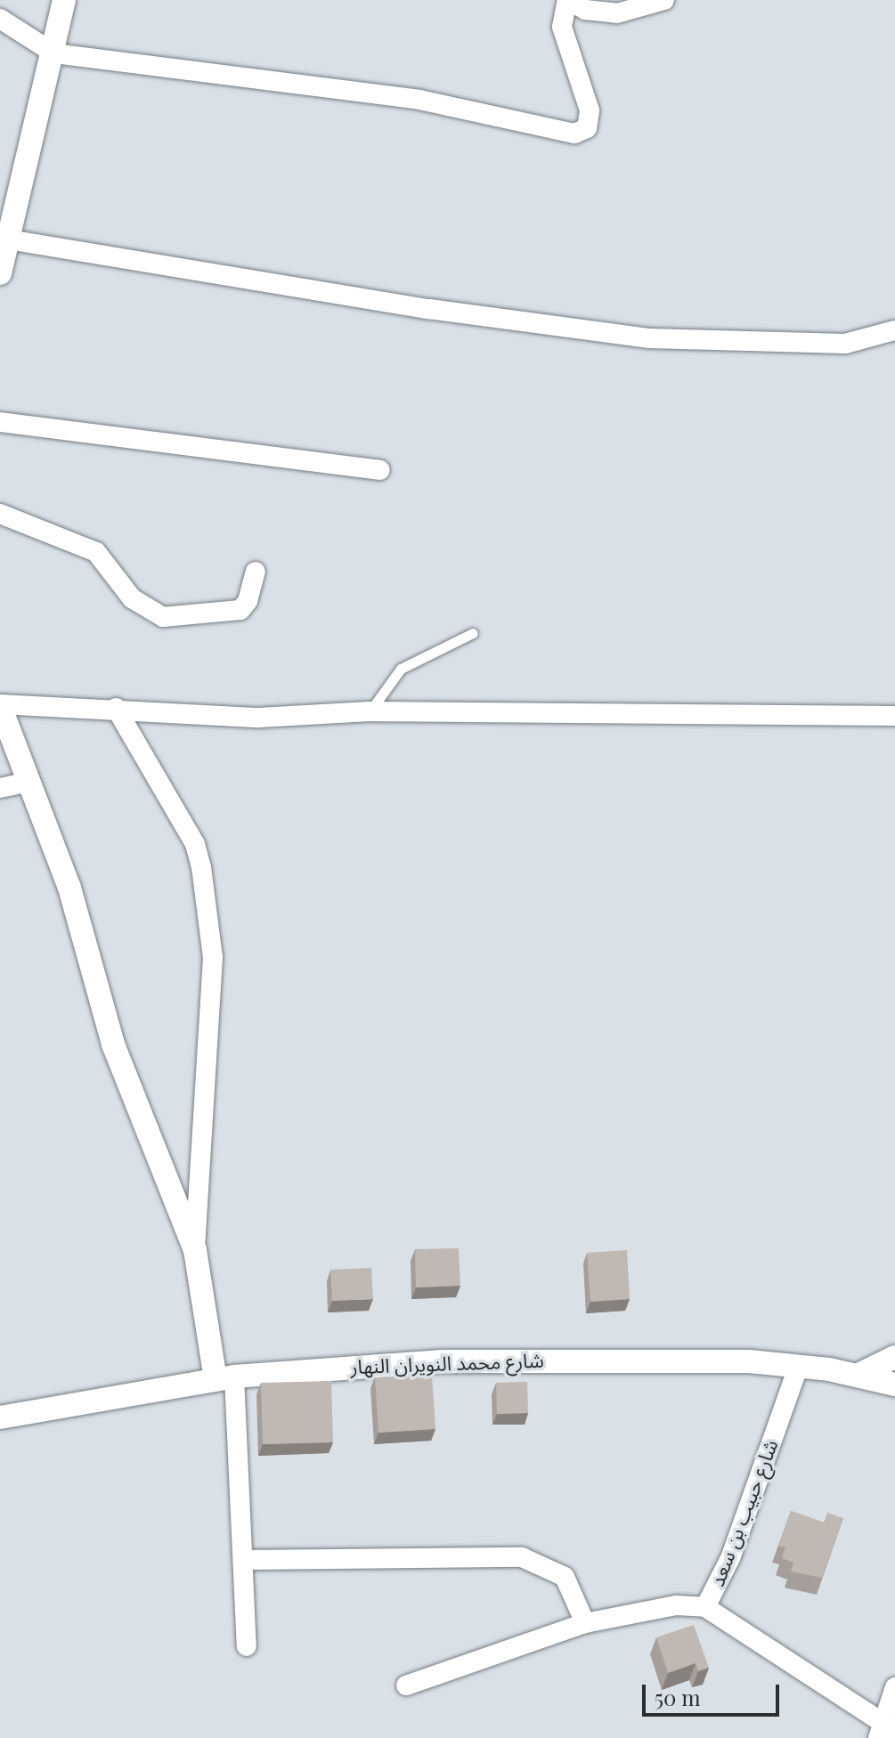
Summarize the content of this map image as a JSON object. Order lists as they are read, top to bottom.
{
  "streets": {
    "street": ["شارع محمد النويران النهار", "شارع حبيب بن سعد"]
  },
  "crossings": [
    ["شارع محمد النويران النهار", "شارع حبيب بن سعد"]
  ],
  "scale_bar": "50 m"
}
